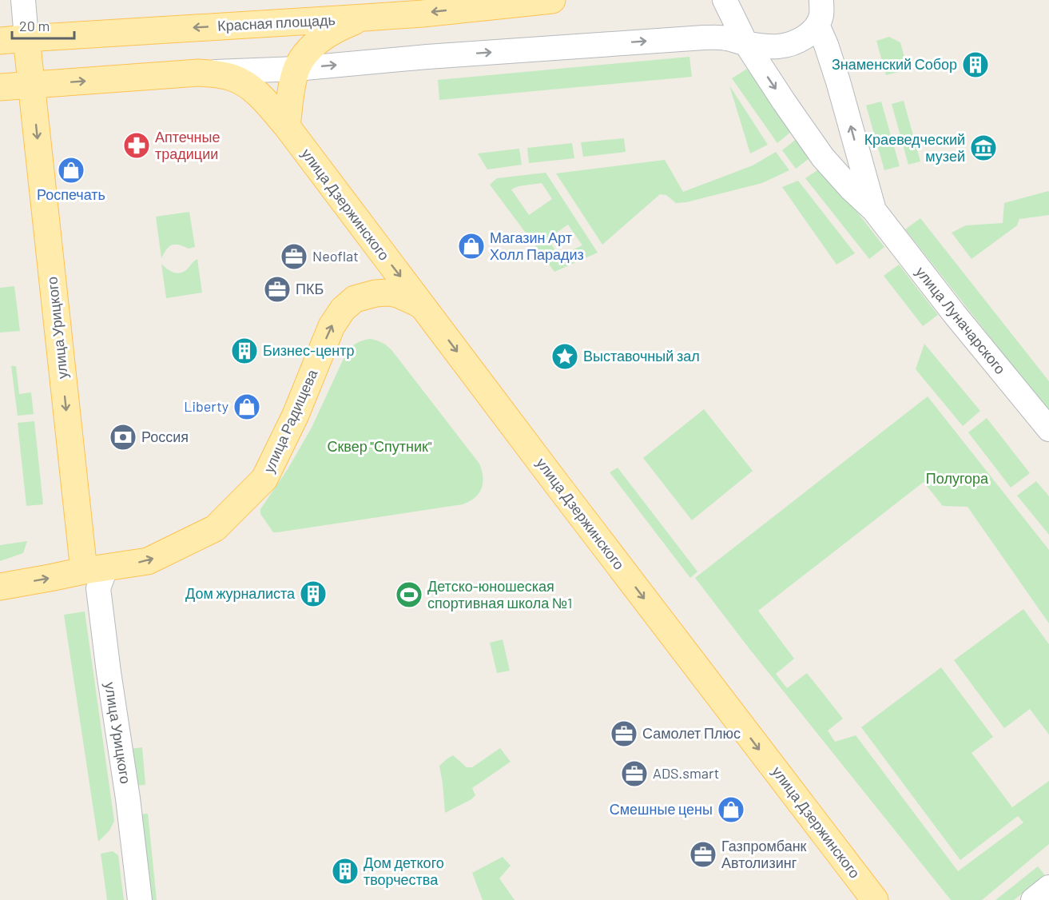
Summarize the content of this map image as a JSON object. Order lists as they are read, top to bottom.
{
  "streets": {
    "main road": [
      "Красная площадь",
      "улица Дзержинского",
      "улица Урицкого",
      "улица Радищева"
    ],
    "street": ["улица Луначарского"]
  },
  "crossings": [
    ["Красная площадь", "улица Урицкого"],
    ["улица Дзержинского", "улица Урицкого"],
    ["улица Дзержинского", "улица Радищева"],
    ["улица Урицкого", "улица Радищева"]
  ],
  "one_way": [
    "Красная площадь",
    "улица Дзержинского",
    "улица Урицкого",
    "улица Радищева"
  ],
  "parks": ["Сквер \"Спутник\"", "Полугора"],
  "places": {
    "building": [
      "Знаменский Собор",
      "Бизнес-центр",
      "Дом журналиста",
      "Дом деткого творчества"
    ],
    "pharmacy": ["Аптечные традиции"],
    "museum": ["Краеведческий музей"],
    "shop": [
      "Роспечать",
      "Магазин Арт Холл Парадиз",
      "Liberty",
      "Смешные цены"
    ],
    "office": [
      "Neoflat",
      "ПКБ",
      "Самолет Плюс",
      "ADS.smart",
      "Газпромбанк Автолизинг"
    ],
    "place": ["Выставочный зал"],
    "bank": ["Россия"],
    "sports": ["Детско-юношеская спортивная школа №1"]
  },
  "scale_bar": "20 m"
}
